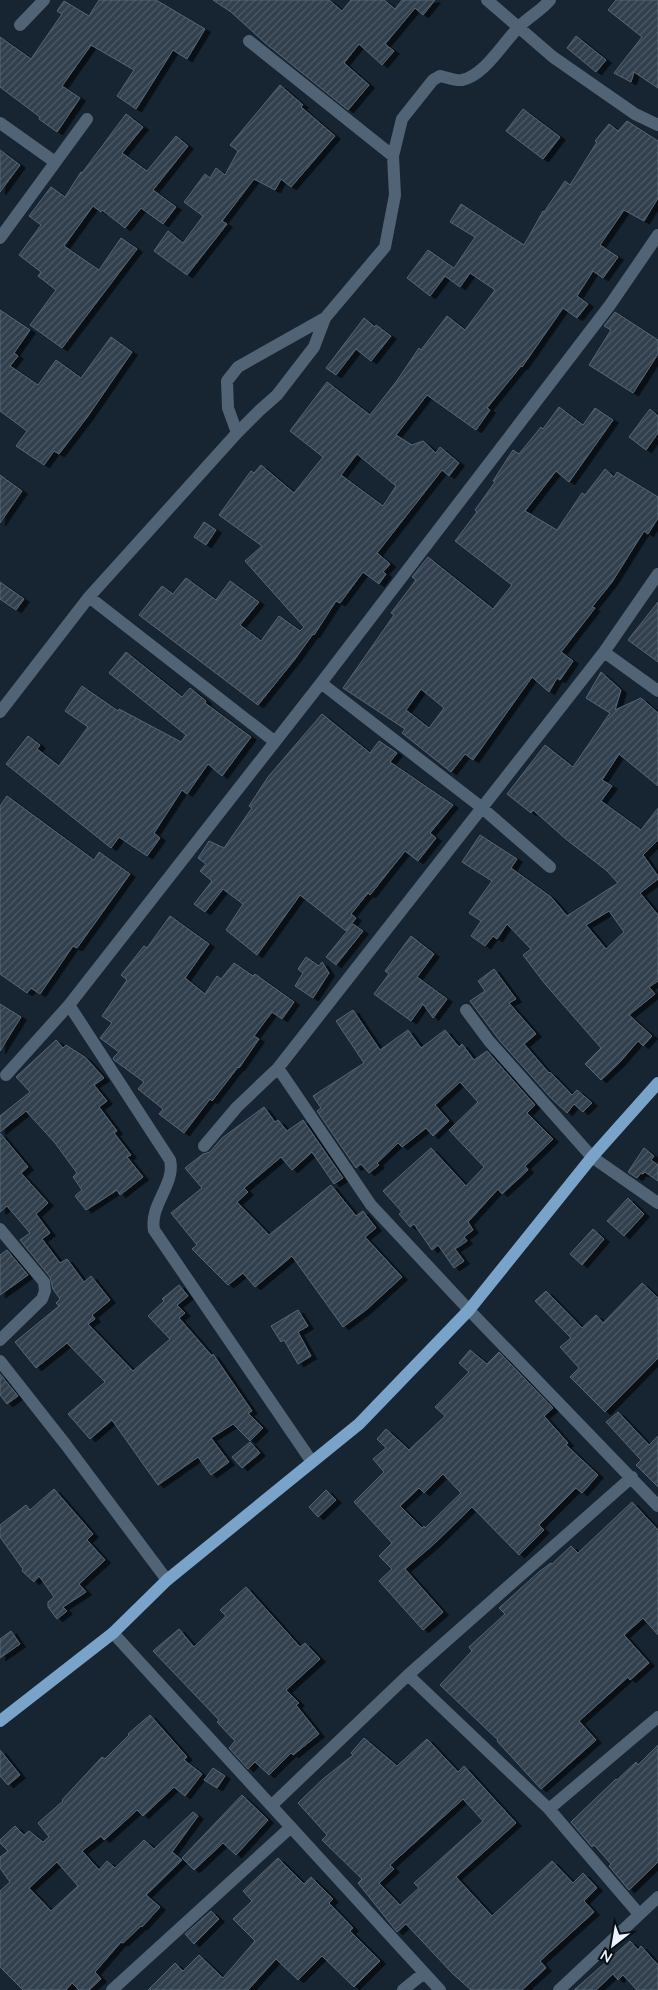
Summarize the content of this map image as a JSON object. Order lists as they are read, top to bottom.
{
  "north": "bottom left"
}
